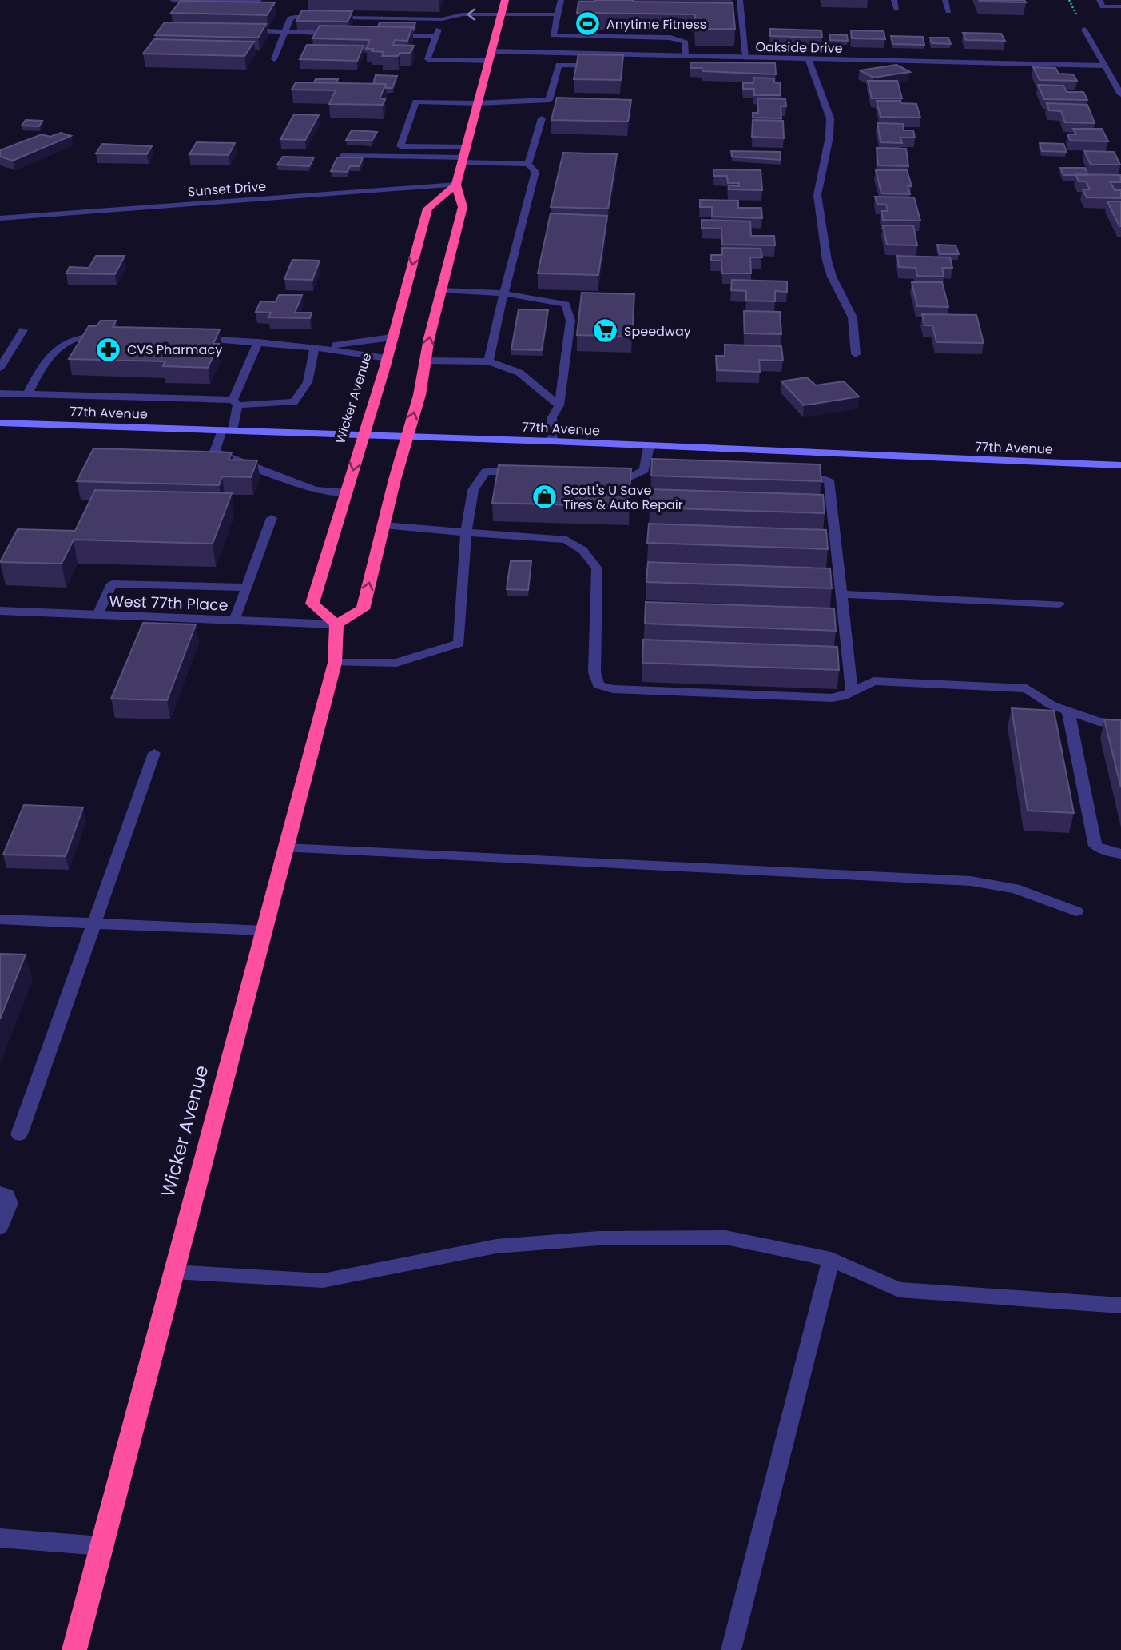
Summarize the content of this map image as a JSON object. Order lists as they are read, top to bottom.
{
  "streets": {
    "highway": ["Wicker Avenue"],
    "street": [
      "Oakside Drive",
      "Sunset Drive",
      "77th Avenue",
      "West 77th Place"
    ]
  },
  "crossings": [
    ["Sunset Drive", "Wicker Avenue"],
    ["Wicker Avenue", "77th Avenue"],
    ["Wicker Avenue", "West 77th Place"]
  ],
  "places": {
    "sports": ["Anytime Fitness"],
    "supermarket": ["Speedway"],
    "pharmacy": ["CVS Pharmacy"],
    "shop": ["Scott's U Save Tires & Auto Repair"]
  }
}
